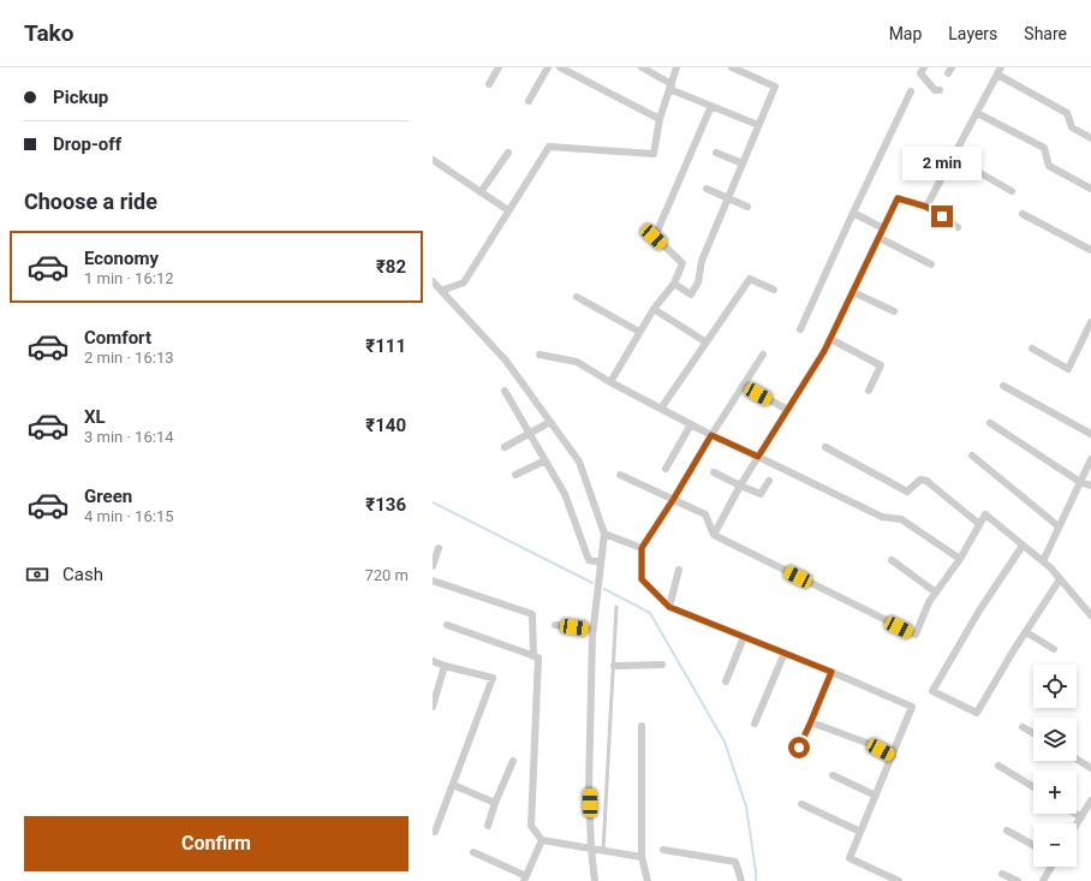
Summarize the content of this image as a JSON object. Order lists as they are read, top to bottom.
{
  "page": {
    "header": "Tako",
    "nav": ["Map", "Layers", "Share"],
    "banner": ["Pickup", "Drop-off"],
    "bubble": "2 min",
    "heading": "Choose a ride",
    "list": [
      {
        "name": "Economy",
        "note": "1 min · 16:12",
        "value": "₹82"
      },
      {
        "name": "Comfort",
        "note": "2 min · 16:13",
        "value": "₹111"
      },
      {
        "name": "XL",
        "note": "3 min · 16:14",
        "value": "₹140"
      },
      {
        "name": "Green",
        "note": "4 min · 16:15",
        "value": "₹136"
      }
    ],
    "pay": ["Cash", "720 m"],
    "map_buttons": ["+", "−"],
    "buttons": "Confirm"
  }
}
